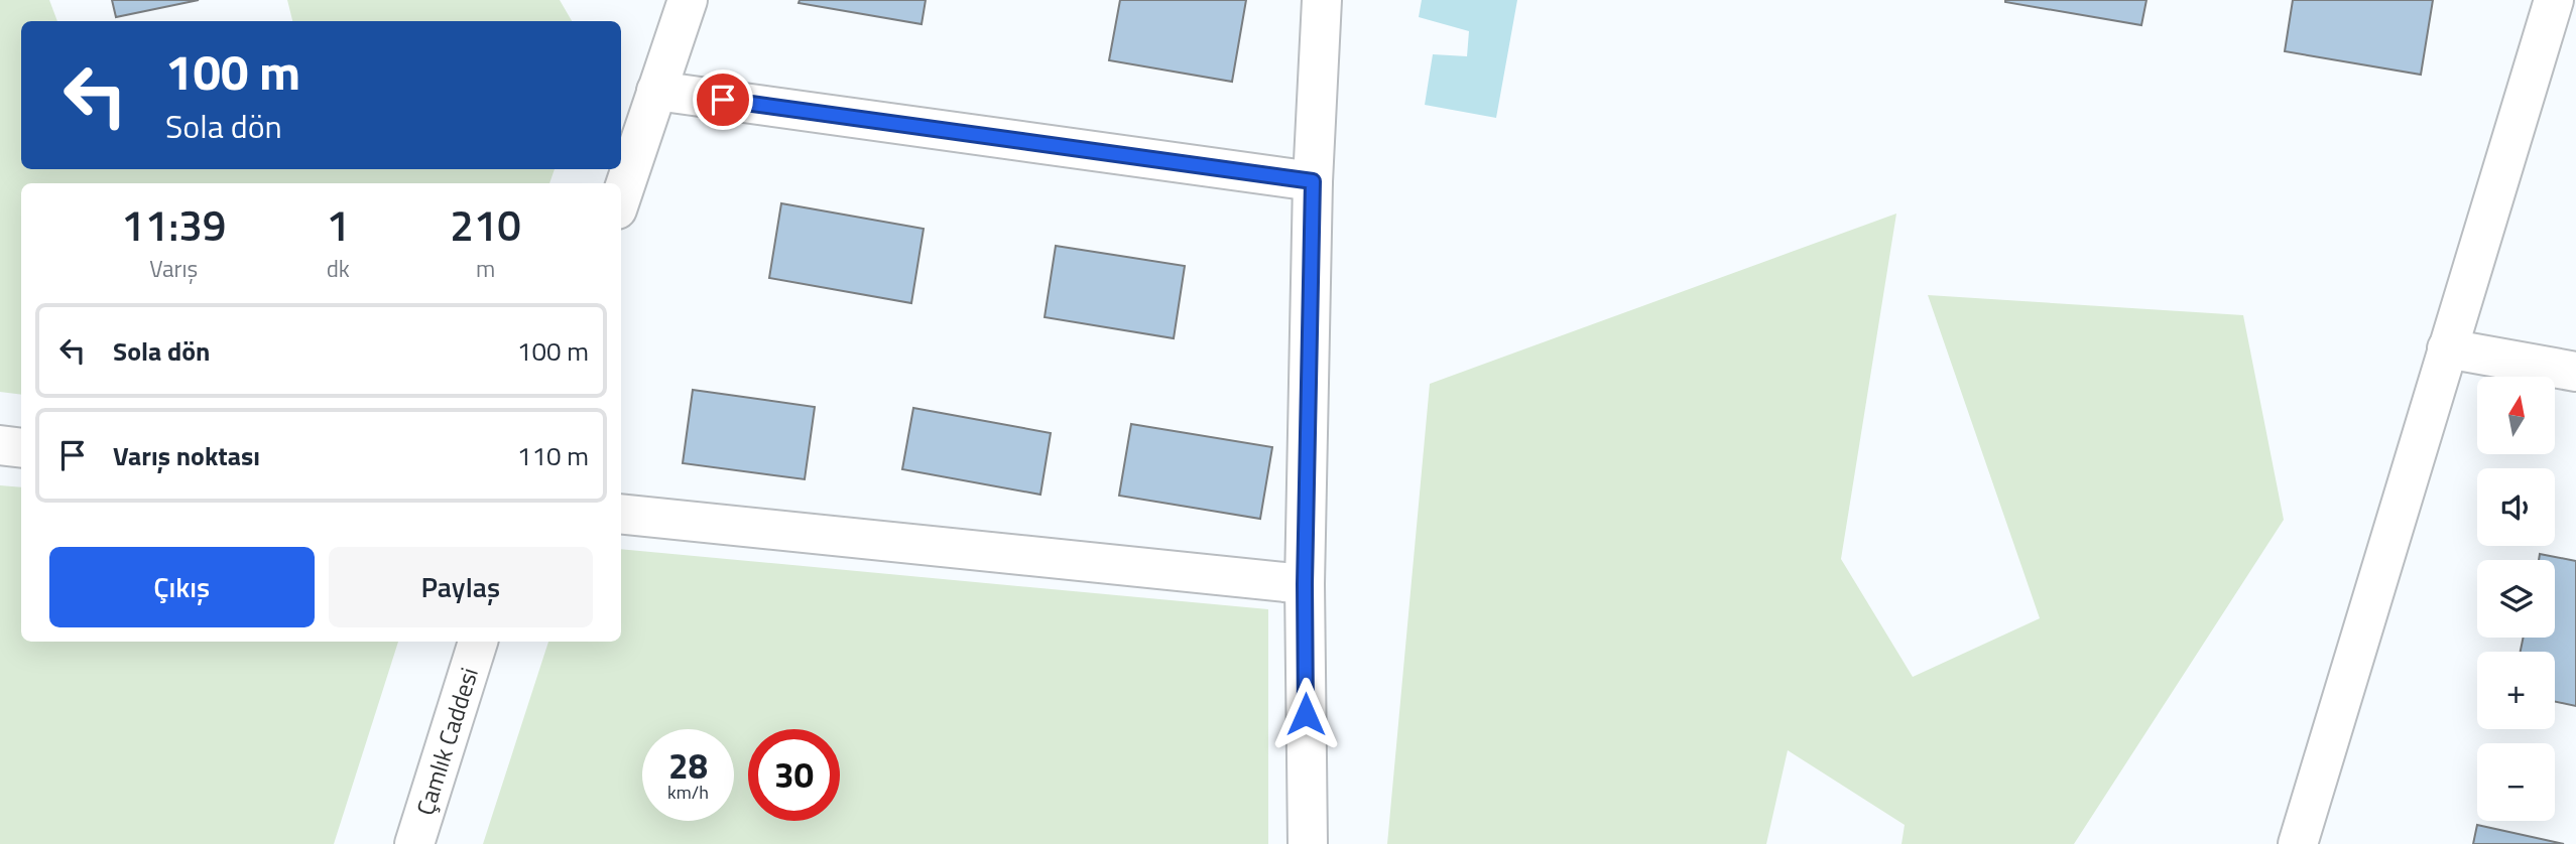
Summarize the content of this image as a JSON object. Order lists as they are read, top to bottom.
{
  "streets": {
    "street": ["Çamlık Caddesi"]
  },
  "north": "top",
  "page": {
    "turn": ["100 m", "Sola dön"],
    "eta": [
      "11:39",
      "Varış",
      "1",
      "dk",
      "210",
      "m"
    ],
    "list": [
      {
        "name": "Sola dön",
        "value": "100 m"
      },
      {
        "name": "Varış noktası",
        "value": "110 m"
      }
    ],
    "map_buttons": ["+", "−"],
    "buttons": ["Çıkış", "Paylaş"],
    "speed": "28 km/h",
    "limit": "30"
  }
}
